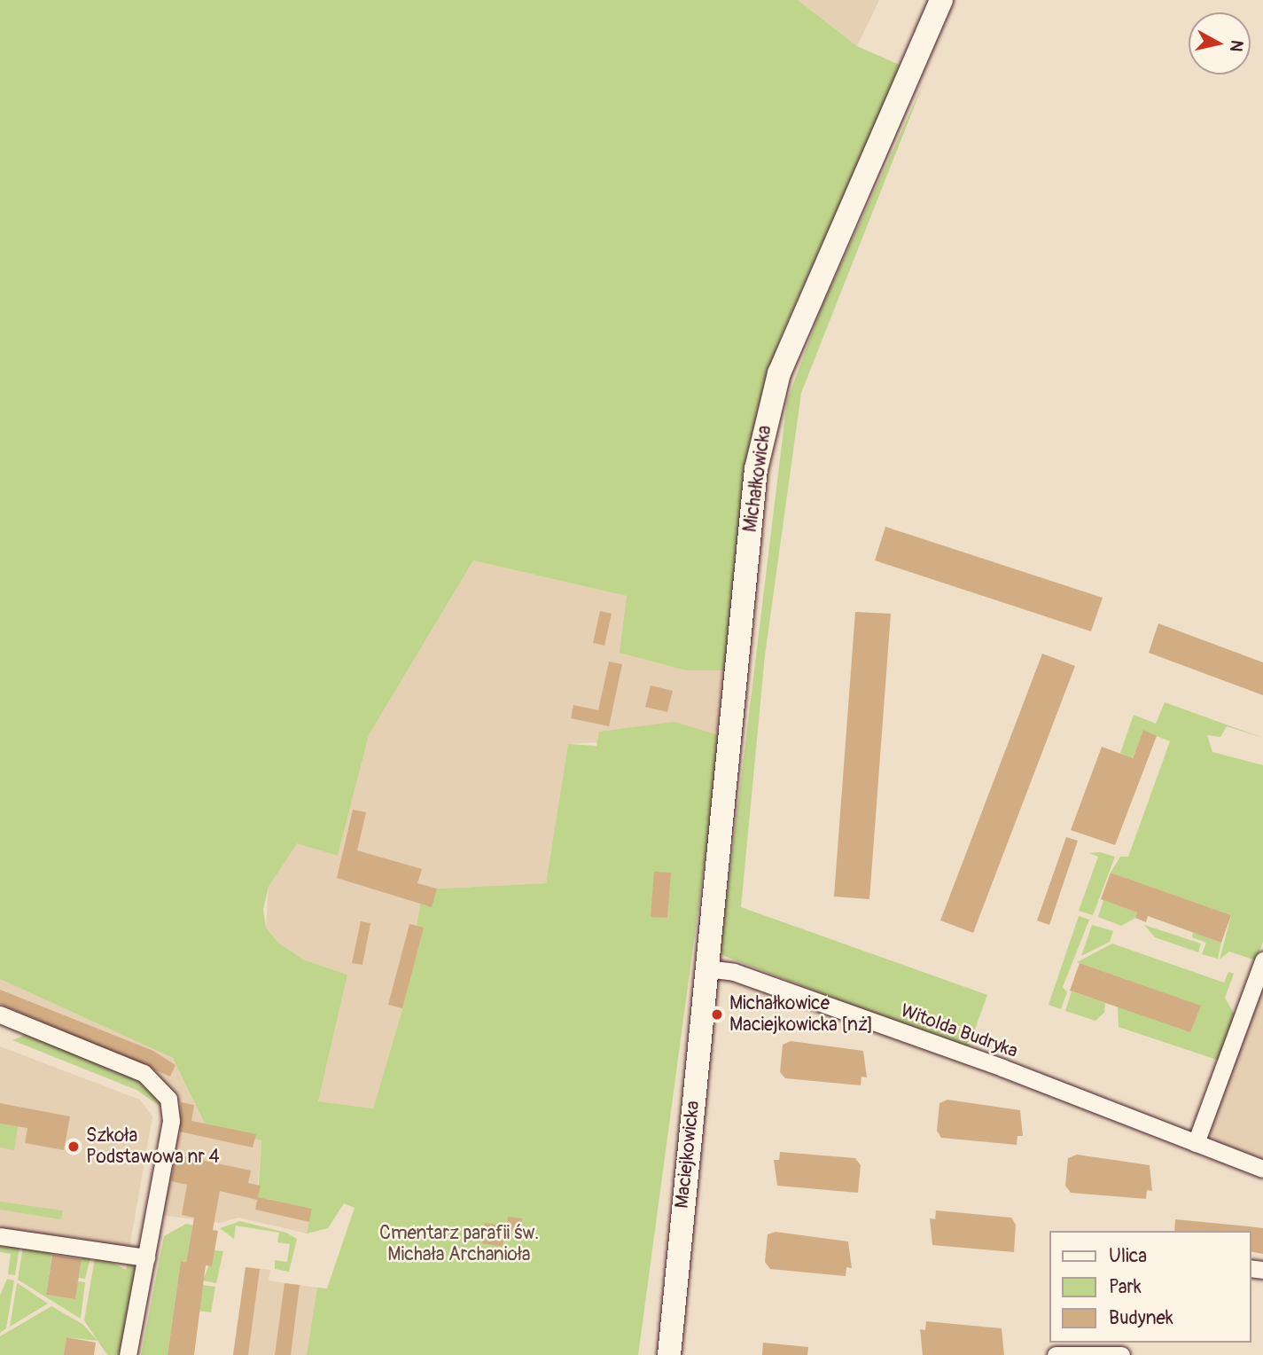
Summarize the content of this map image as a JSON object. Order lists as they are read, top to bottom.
{
  "streets": {
    "street": ["Michałkowicka", "Witolda Budryka", "Maciejkowicka"]
  },
  "crossings": [
    ["Michałkowicka", "Witolda Budryka"],
    ["Michałkowicka", "Maciejkowicka"],
    ["Witolda Budryka", "Maciejkowicka"]
  ],
  "parks": ["Cmentarz parafii św. Michała Archanioła"],
  "places": ["Michałkowice Maciejkowicka [nż]", "Szkoła Podstawowa nr 4"],
  "legend": ["Ulica", "Park", "Budynek"],
  "north": "right"
}
